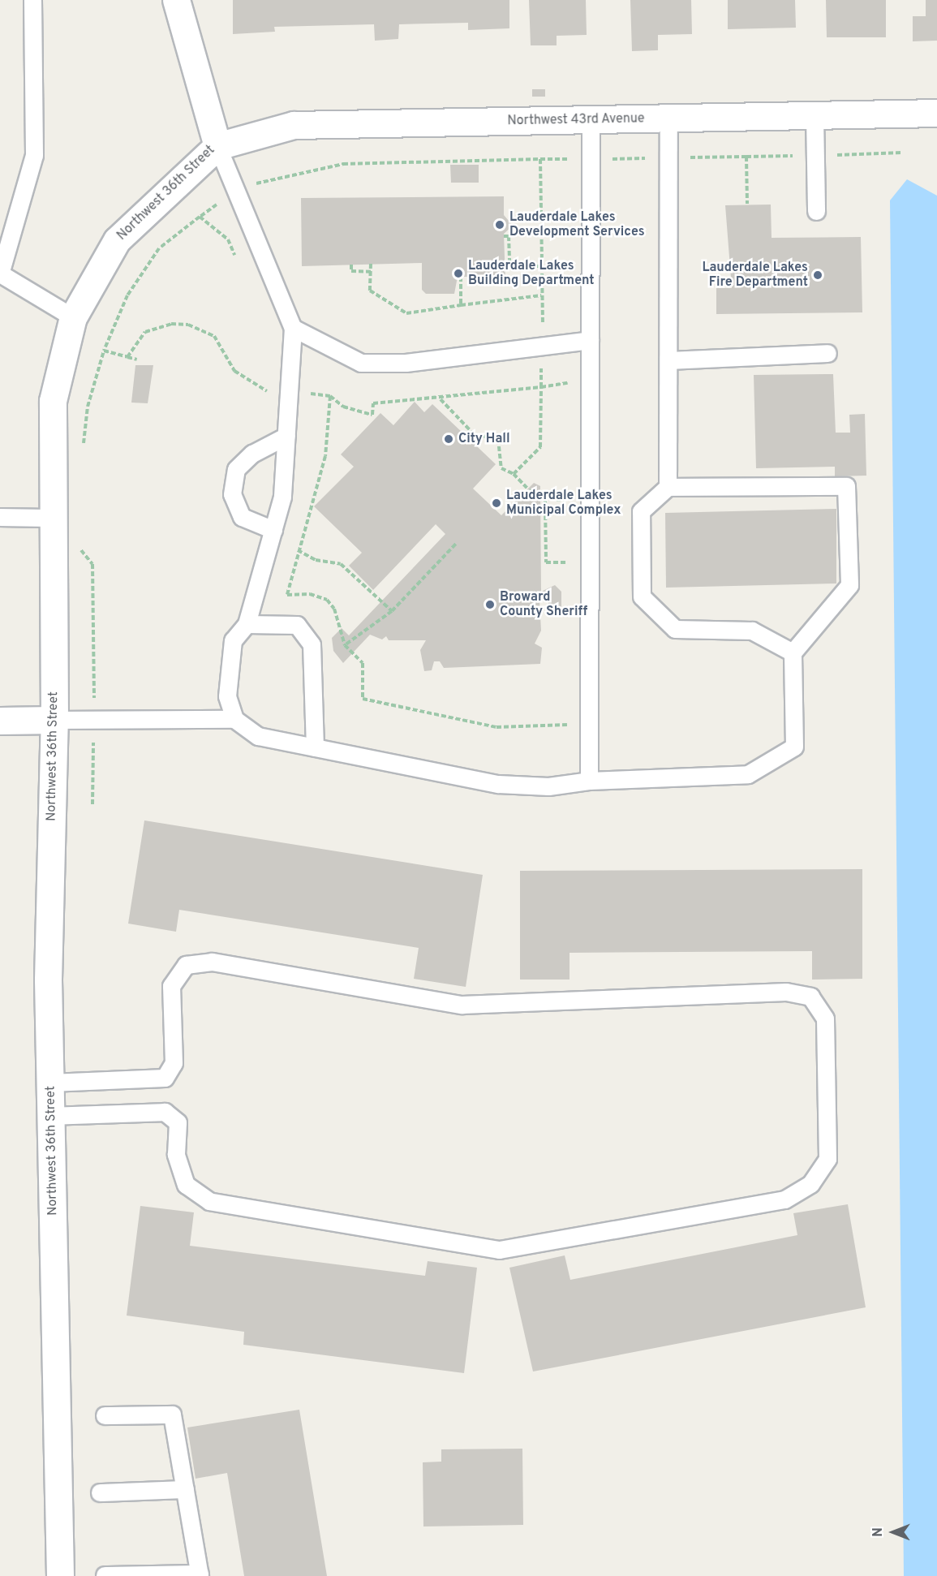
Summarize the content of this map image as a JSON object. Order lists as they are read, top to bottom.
{
  "streets": {
    "street": ["Northwest 43rd Avenue", "Northwest 36th Street"]
  },
  "crossings": [
    ["Northwest 43rd Avenue", "Northwest 36th Street"]
  ],
  "places": [
    "Lauderdale Lakes Development Services",
    "Lauderdale Lakes Building Department",
    "Lauderdale Lakes Fire Department",
    "City Hall",
    "Lauderdale Lakes Municipal Complex",
    "Broward County Sheriff"
  ],
  "north": "left"
}
